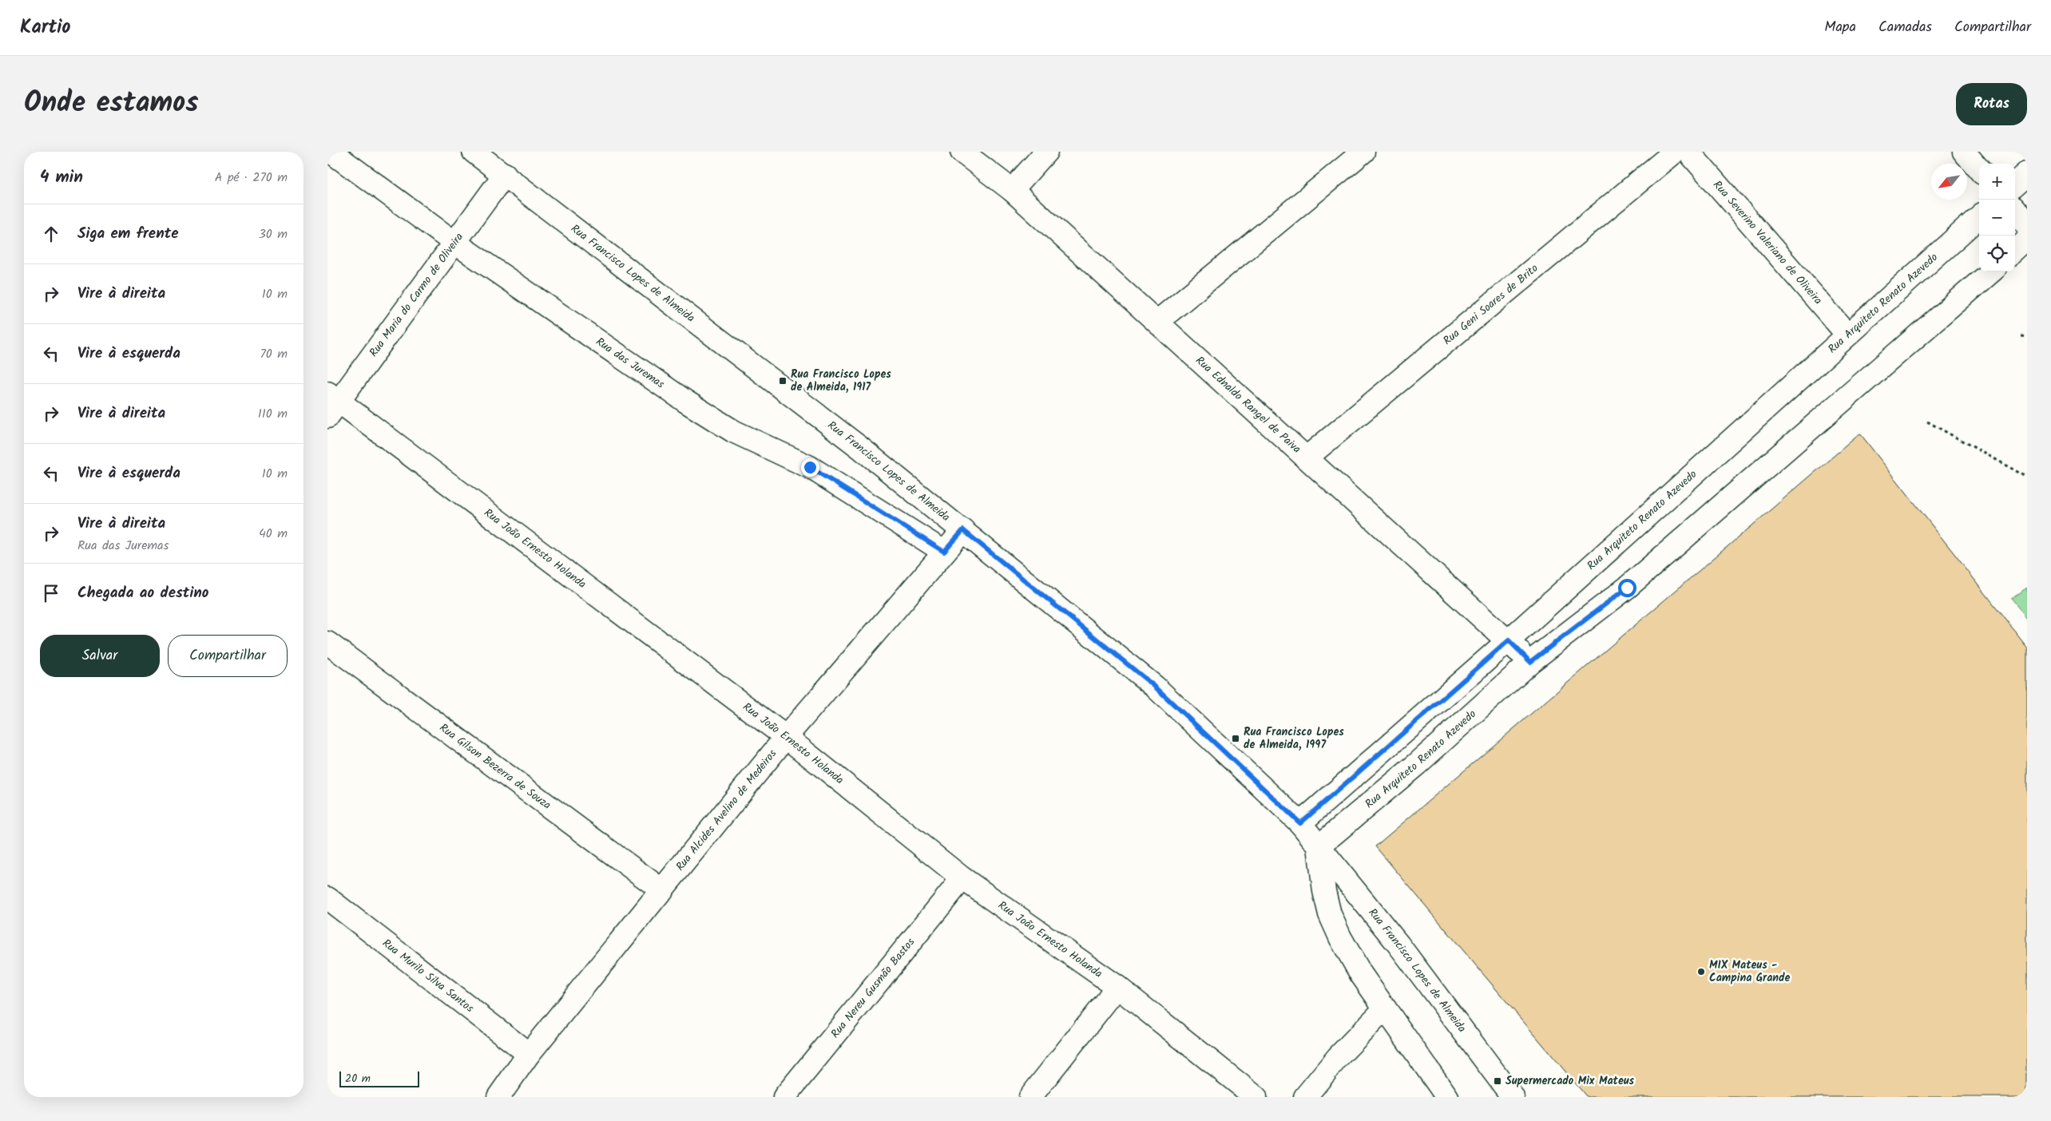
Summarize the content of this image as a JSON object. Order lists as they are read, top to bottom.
{
  "streets": {
    "street": [
      "Rua Severino Valeriano de Oliveira",
      "Rua Francisco Lopes de Almeida",
      "Rua Maria do Carmo de Oliveira",
      "Rua Arquiteto Renato Azevedo",
      "Rua Geni Soares de Brito",
      "Rua das Juremas",
      "Rua Ednaldo Rangel de Paiva",
      "Rua João Ernesto Holanda",
      "Rua Gilson Bezerra de Souza",
      "Rua Alcides Avelino de Medeiros",
      "Rua Murilo Silva Santos",
      "Rua Nereu Gusmão Bastos"
    ]
  },
  "crossings": [
    ["Rua Severino Valeriano de Oliveira", "Rua Arquiteto Renato Azevedo"],
    ["Rua Francisco Lopes de Almeida", "Rua Maria do Carmo de Oliveira"],
    ["Rua Francisco Lopes de Almeida", "Rua Arquiteto Renato Azevedo"],
    ["Rua Francisco Lopes de Almeida", "Rua Alcides Avelino de Medeiros"],
    ["Rua Maria do Carmo de Oliveira", "Rua das Juremas"],
    ["Rua Maria do Carmo de Oliveira", "Rua João Ernesto Holanda"],
    ["Rua Arquiteto Renato Azevedo", "Rua Ednaldo Rangel de Paiva"],
    ["Rua Geni Soares de Brito", "Rua Ednaldo Rangel de Paiva"],
    ["Rua das Juremas", "Rua Alcides Avelino de Medeiros"],
    ["Rua João Ernesto Holanda", "Rua Alcides Avelino de Medeiros"],
    ["Rua João Ernesto Holanda", "Rua Nereu Gusmão Bastos"],
    ["Rua Gilson Bezerra de Souza", "Rua Alcides Avelino de Medeiros"],
    ["Rua Alcides Avelino de Medeiros", "Rua Murilo Silva Santos"]
  ],
  "places": {
    "transit": ["Rua Francisco Lopes de Almeida, 1917", "Rua Francisco Lopes de Almeida, 1997", "Supermercado Mix Mateus"],
    "other": ["MIX Mateus - Campina Grande"]
  },
  "scale_bar": "20 m",
  "north": "bottom left",
  "page": {
    "header": "Kartio",
    "nav": ["Mapa", "Camadas", "Compartilhar"],
    "title": "Onde estamos",
    "buttons": [
      "Rotas",
      ["Salvar", "Compartilhar"]
    ],
    "heading": ["4 min", "A pé · 270 m"],
    "map_buttons": ["+", "−"],
    "list": [
      ["Siga em frente", "30 m"],
      ["Vire à direita", "10 m"],
      ["Vire à esquerda", "70 m"],
      ["Vire à direita", "110 m"],
      ["Vire à esquerda", "10 m"],
      ["Vire à direita", "Rua das Juremas", "40 m"],
      "Chegada ao destino"
    ],
    "scale": "20 m"
  }
}
